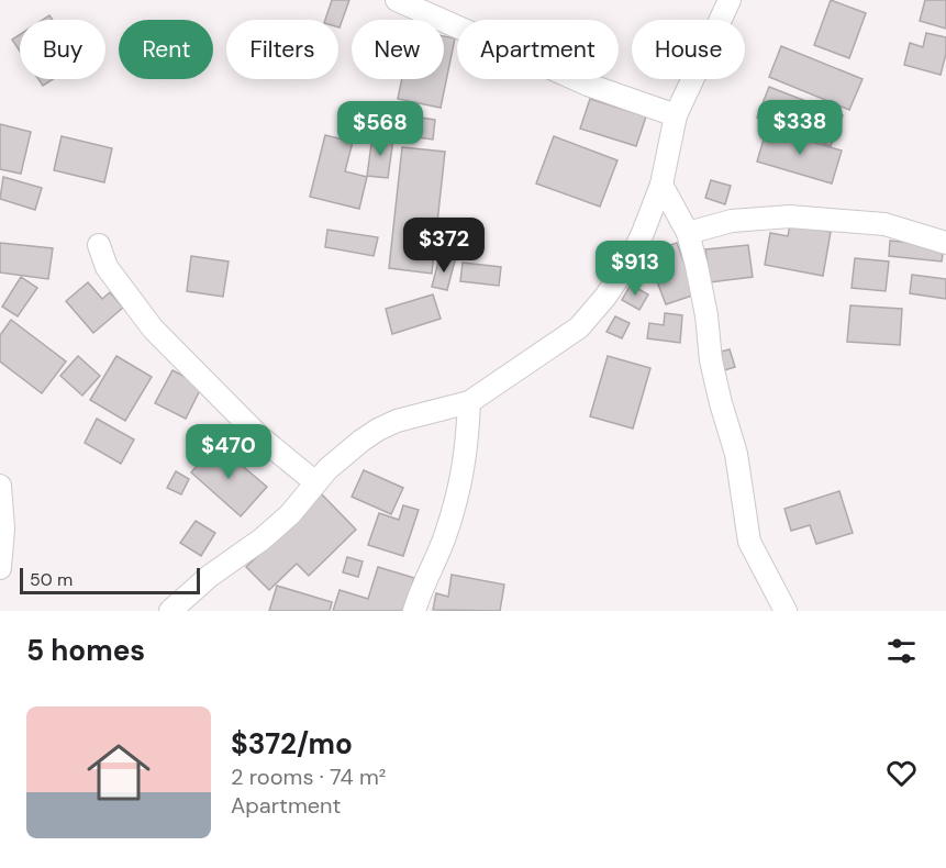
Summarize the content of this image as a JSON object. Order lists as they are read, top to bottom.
{
  "scale_bar": "50 m",
  "page": {
    "chip": [
      "Buy",
      "Rent",
      "Filters",
      "New",
      "Apartment",
      "House"
    ],
    "price": [
      "$338",
      "$568",
      "$372",
      "$913",
      "$470"
    ],
    "scale": "50 m",
    "heading": "5 homes",
    "list": [
      {
        "name": "$372/mo",
        "note": "2 rooms · 74 m² · Apartment"
      }
    ]
  }
}
